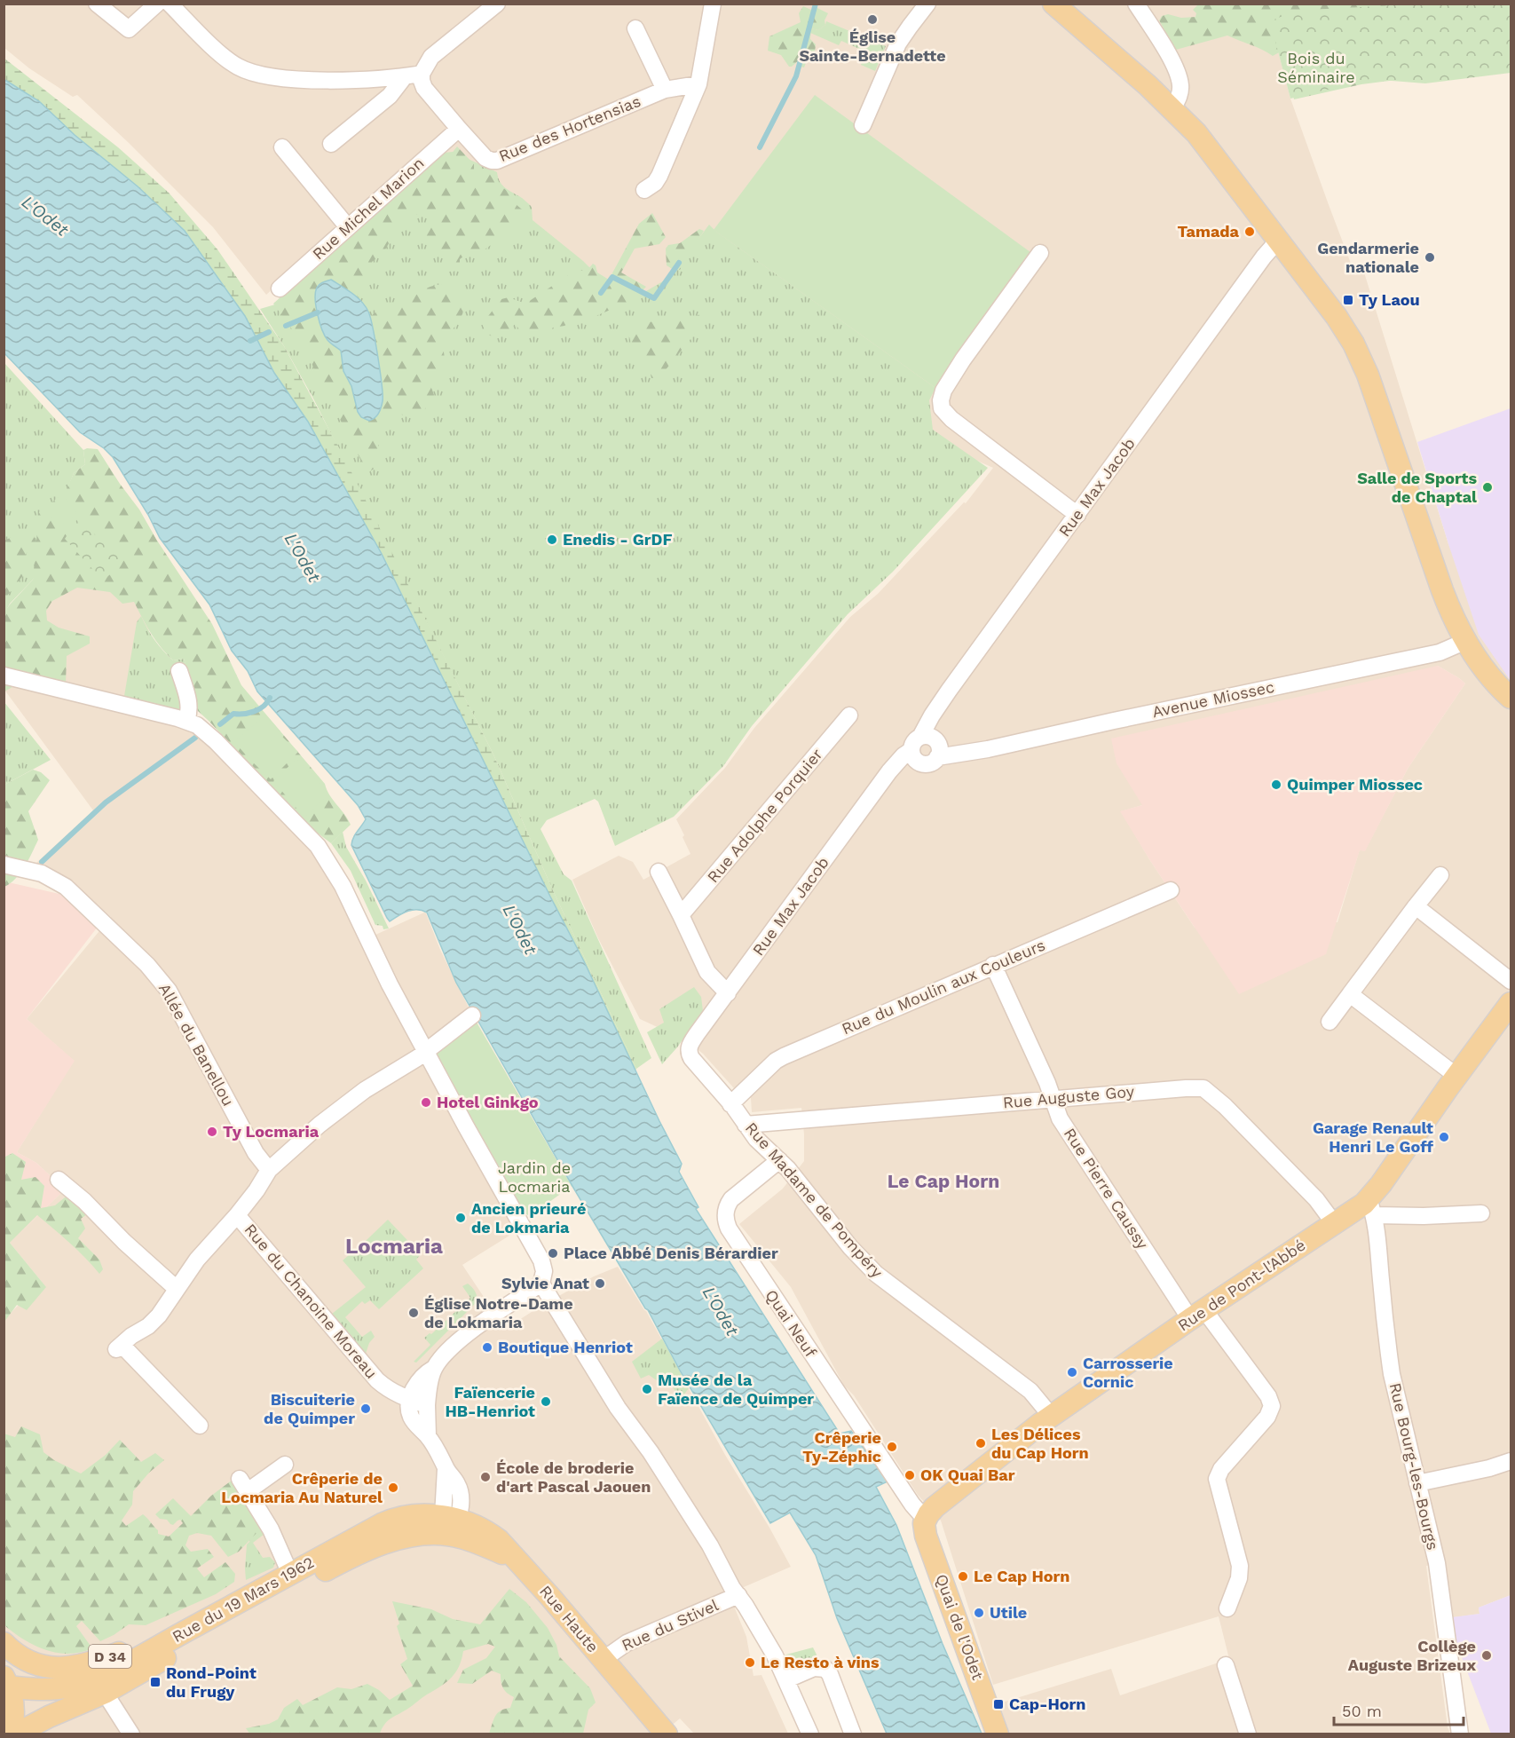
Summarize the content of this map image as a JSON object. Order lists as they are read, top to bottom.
{
  "streets": {
    "main road": [
      "Rue de Pont-l'Abbé",
      "Rue du 19 Mars 1962",
      "Rue Haute",
      "Quai de l'Odet",
      "D 34"
    ],
    "street": [
      "Rue des Hortensias",
      "Rue Michel Marion",
      "Rue Max Jacob",
      "Avenue Miossec",
      "Rue Adolphe Porquier",
      "Rue du Moulin aux Couleurs",
      "Allée du Banellou",
      "Rue Auguste Goy",
      "Rue Pierre Caussy",
      "Rue Madame de Pompéry",
      "Rue du Chanoine Moreau",
      "Quai Neuf",
      "Rue Bourg-les-Bourgs",
      "Rue du Stivel"
    ]
  },
  "crossings": [
    ["Rue des Hortensias", "Rue Michel Marion"],
    ["Rue Max Jacob", "Avenue Miossec"],
    ["Rue Max Jacob", "Rue Madame de Pompéry"],
    ["Rue du Moulin aux Couleurs", "Rue Pierre Caussy"],
    ["Rue du Moulin aux Couleurs", "Rue Madame de Pompéry"],
    ["Allée du Banellou", "Rue du Chanoine Moreau"],
    ["Rue Auguste Goy", "Rue Pierre Caussy"],
    ["Rue Auguste Goy", "Rue Madame de Pompéry"],
    ["Rue Auguste Goy", "Rue de Pont-l'Abbé"],
    ["Rue Pierre Caussy", "Rue de Pont-l'Abbé"],
    ["Rue Madame de Pompéry", "Rue de Pont-l'Abbé"],
    ["Rue Madame de Pompéry", "Quai Neuf"],
    ["Rue de Pont-l'Abbé", "Quai Neuf"],
    ["Rue de Pont-l'Abbé", "Rue Bourg-les-Bourgs"],
    ["Rue de Pont-l'Abbé", "Quai de l'Odet"],
    ["Quai Neuf", "Quai de l'Odet"],
    ["Rue du 19 Mars 1962", "Rue Haute"],
    ["Rue du 19 Mars 1962", "D 34"],
    ["Rue Haute", "Rue du Stivel"]
  ],
  "districts": ["Le Cap Horn", "Locmaria"],
  "water": ["L'Odet"],
  "parks": ["Bois du Séminaire", "Jardin de Locmaria"],
  "places": {
    "other": [
      "Église Sainte-Bernadette",
      "Tamada",
      "Gendarmerie nationale",
      "Salle de Sports de Chaptal",
      "Enedis - GrDF",
      "Quimper Miossec",
      "Hotel Ginkgo",
      "Ty Locmaria",
      "Garage Renault Henri Le Goff",
      "Ancien prieuré de Lokmaria",
      "Place Abbé Denis Bérardier",
      "Sylvie Anat",
      "Église Notre-Dame de Lokmaria",
      "Boutique Henriot",
      "Carrosserie Cornic",
      "Musée de la Faïence de Quimper",
      "Faïencerie HB-Henriot",
      "Biscuiterie de Quimper",
      "Les Délices du Cap Horn",
      "Crêperie Ty-Zéphic",
      "OK Quai Bar",
      "École de broderie d'art Pascal Jaouen",
      "Crêperie de Locmaria Au Naturel",
      "Le Cap Horn",
      "Utile",
      "Collège Auguste Brizeux",
      "Le Resto à vins"
    ],
    "transit": ["Ty Laou", "Rond-Point du Frugy", "Cap-Horn"]
  },
  "scale_bar": "50 m"
}
